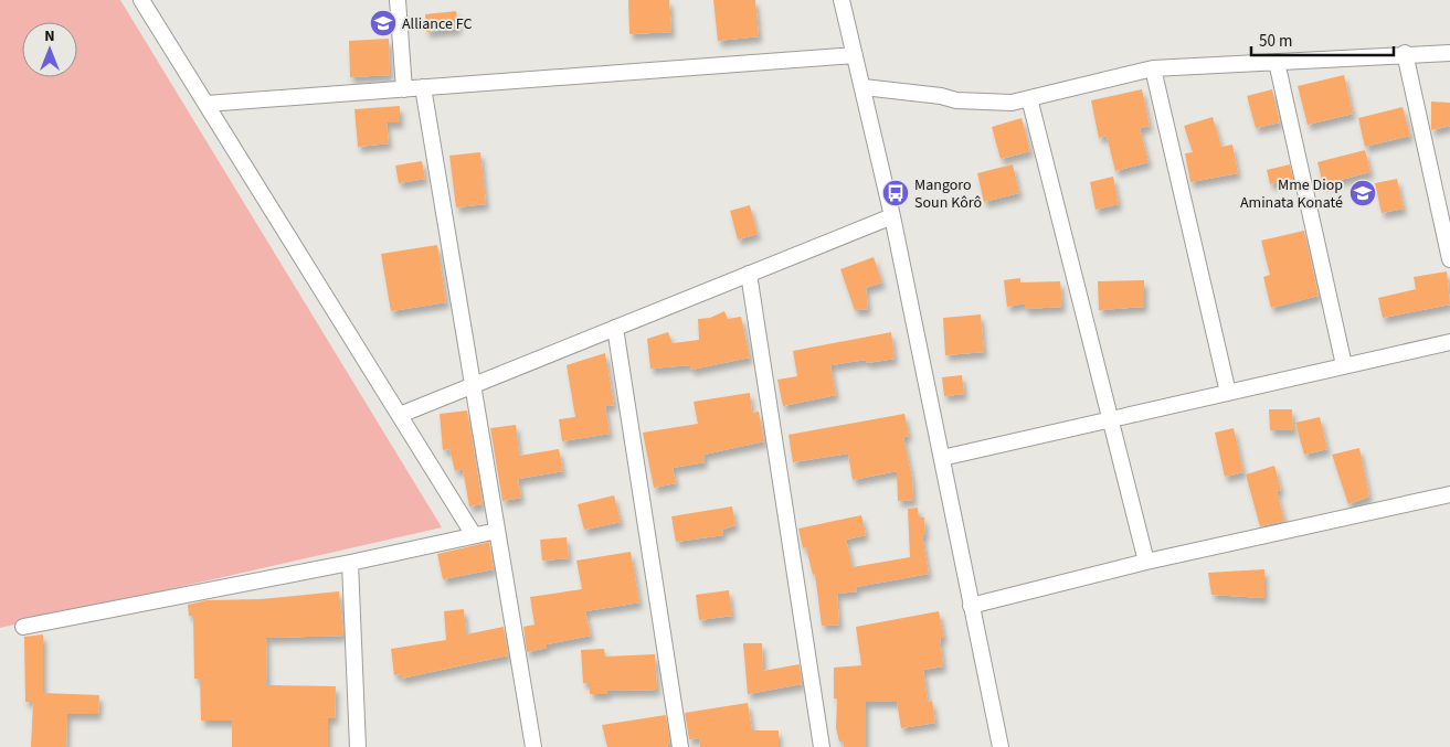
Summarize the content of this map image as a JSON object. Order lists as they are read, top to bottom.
{
  "places": {
    "school or university": ["Alliance FC", "Mme Diop Aminata Konaté"],
    "bus stop": ["Mangoro Soun Kôrô"]
  },
  "scale_bar": "50 m",
  "north": "top"
}
